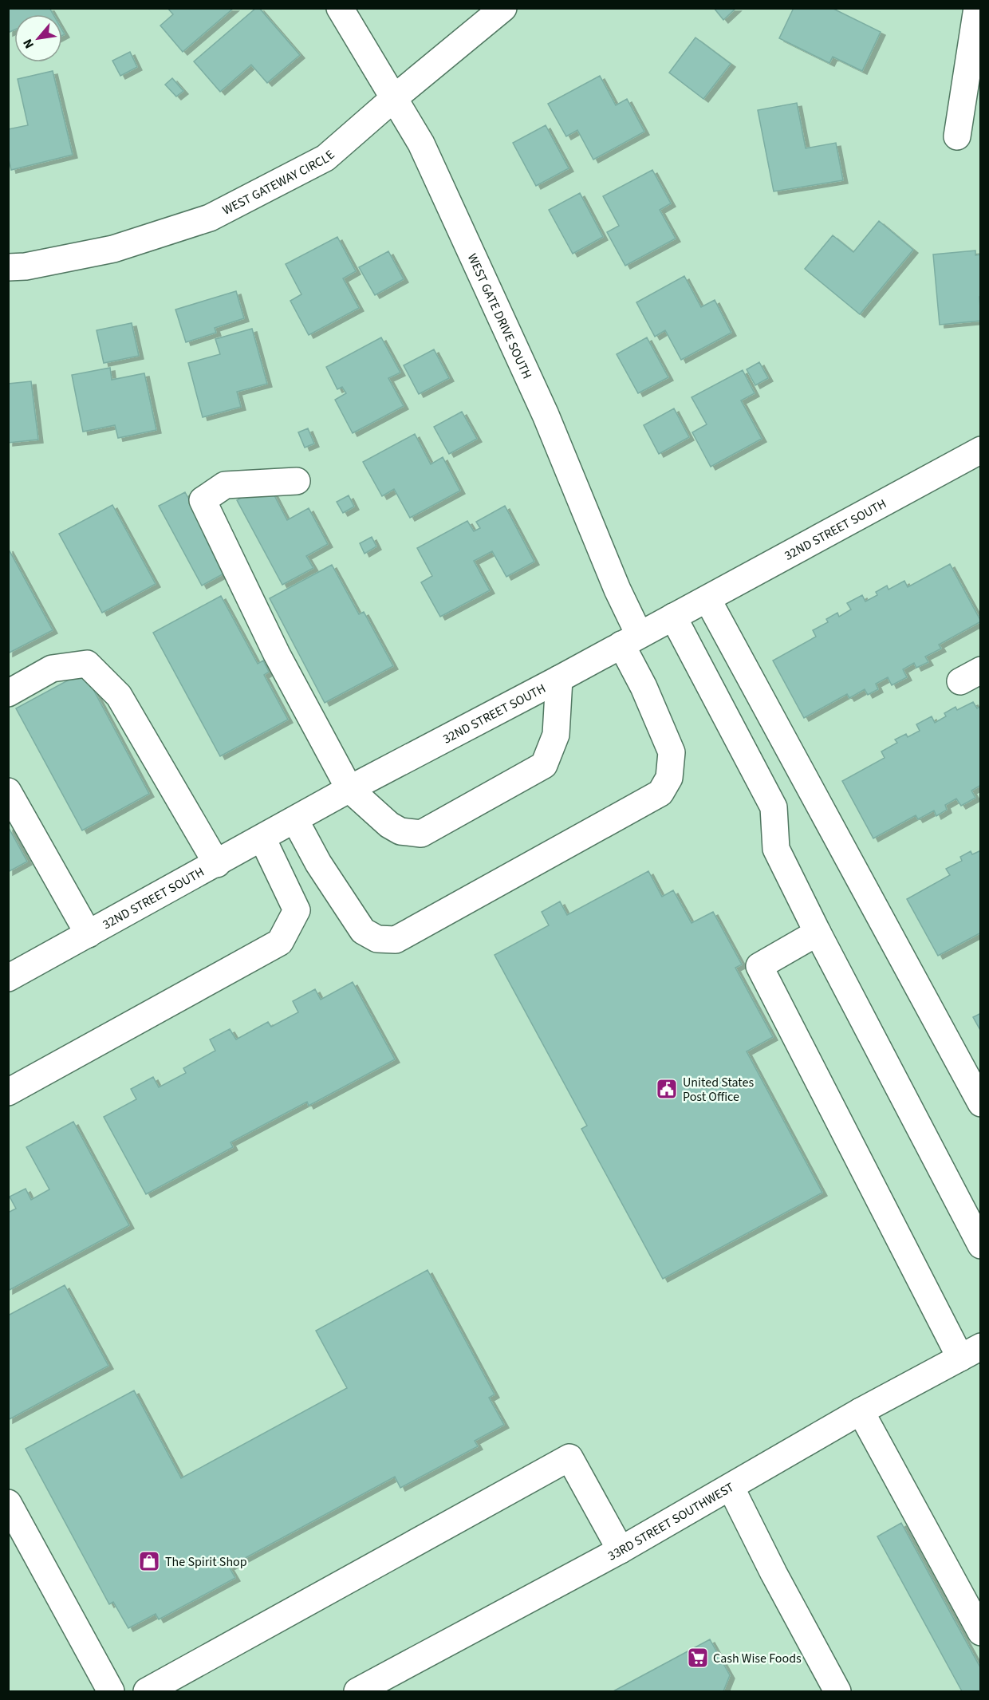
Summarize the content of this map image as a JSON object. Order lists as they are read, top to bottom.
{
  "streets": {
    "street": [
      "WEST GATEWAY CIRCLE",
      "WEST GATE DRIVE SOUTH",
      "32ND STREET SOUTH",
      "33RD STREET SOUTHWEST"
    ]
  },
  "crossings": [
    ["WEST GATEWAY CIRCLE", "WEST GATE DRIVE SOUTH"],
    ["WEST GATE DRIVE SOUTH", "32ND STREET SOUTH"]
  ],
  "places": {
    "public building": ["United States Post Office"],
    "shop": ["The Spirit Shop"],
    "supermarket": ["Cash Wise Foods"]
  },
  "north": "bottom left"
}
